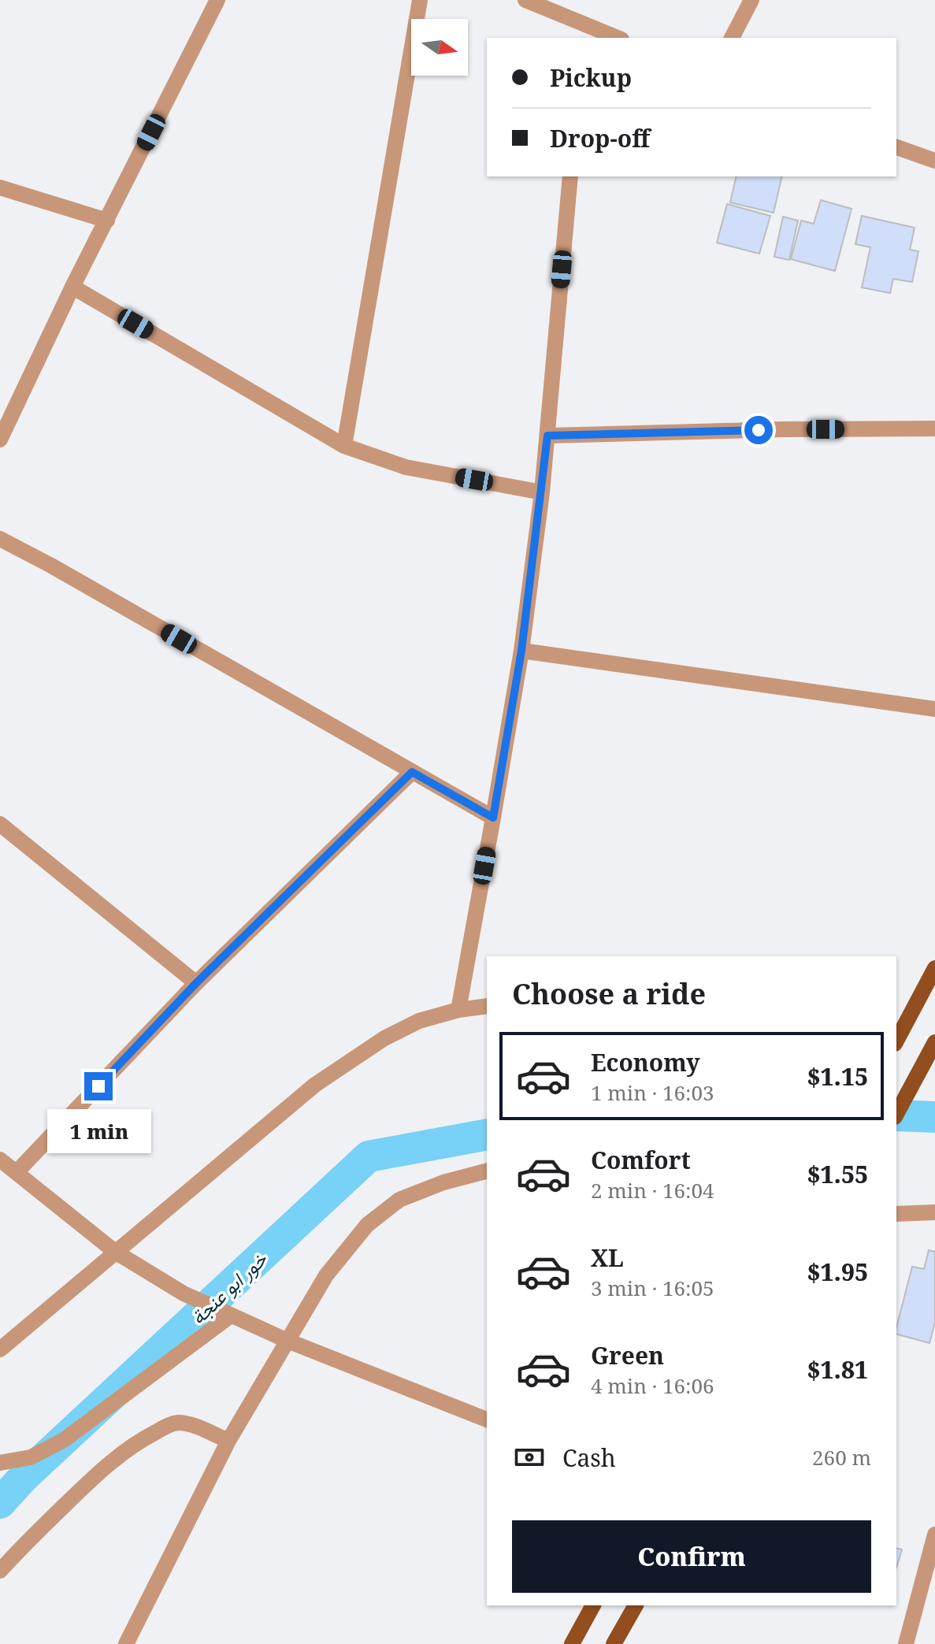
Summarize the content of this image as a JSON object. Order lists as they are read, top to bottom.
{
  "water": ["خور ابو عنجة"],
  "north": "right",
  "page": {
    "banner": ["Pickup", "Drop-off"],
    "heading": "Choose a ride",
    "list": [
      {
        "name": "Economy",
        "note": "1 min · 16:03",
        "value": "$1.15"
      },
      {
        "name": "Comfort",
        "note": "2 min · 16:04",
        "value": "$1.55"
      },
      {
        "name": "XL",
        "note": "3 min · 16:05",
        "value": "$1.95"
      },
      {
        "name": "Green",
        "note": "4 min · 16:06",
        "value": "$1.81"
      }
    ],
    "bubble": "1 min",
    "pay": ["Cash", "260 m"],
    "buttons": "Confirm"
  }
}
